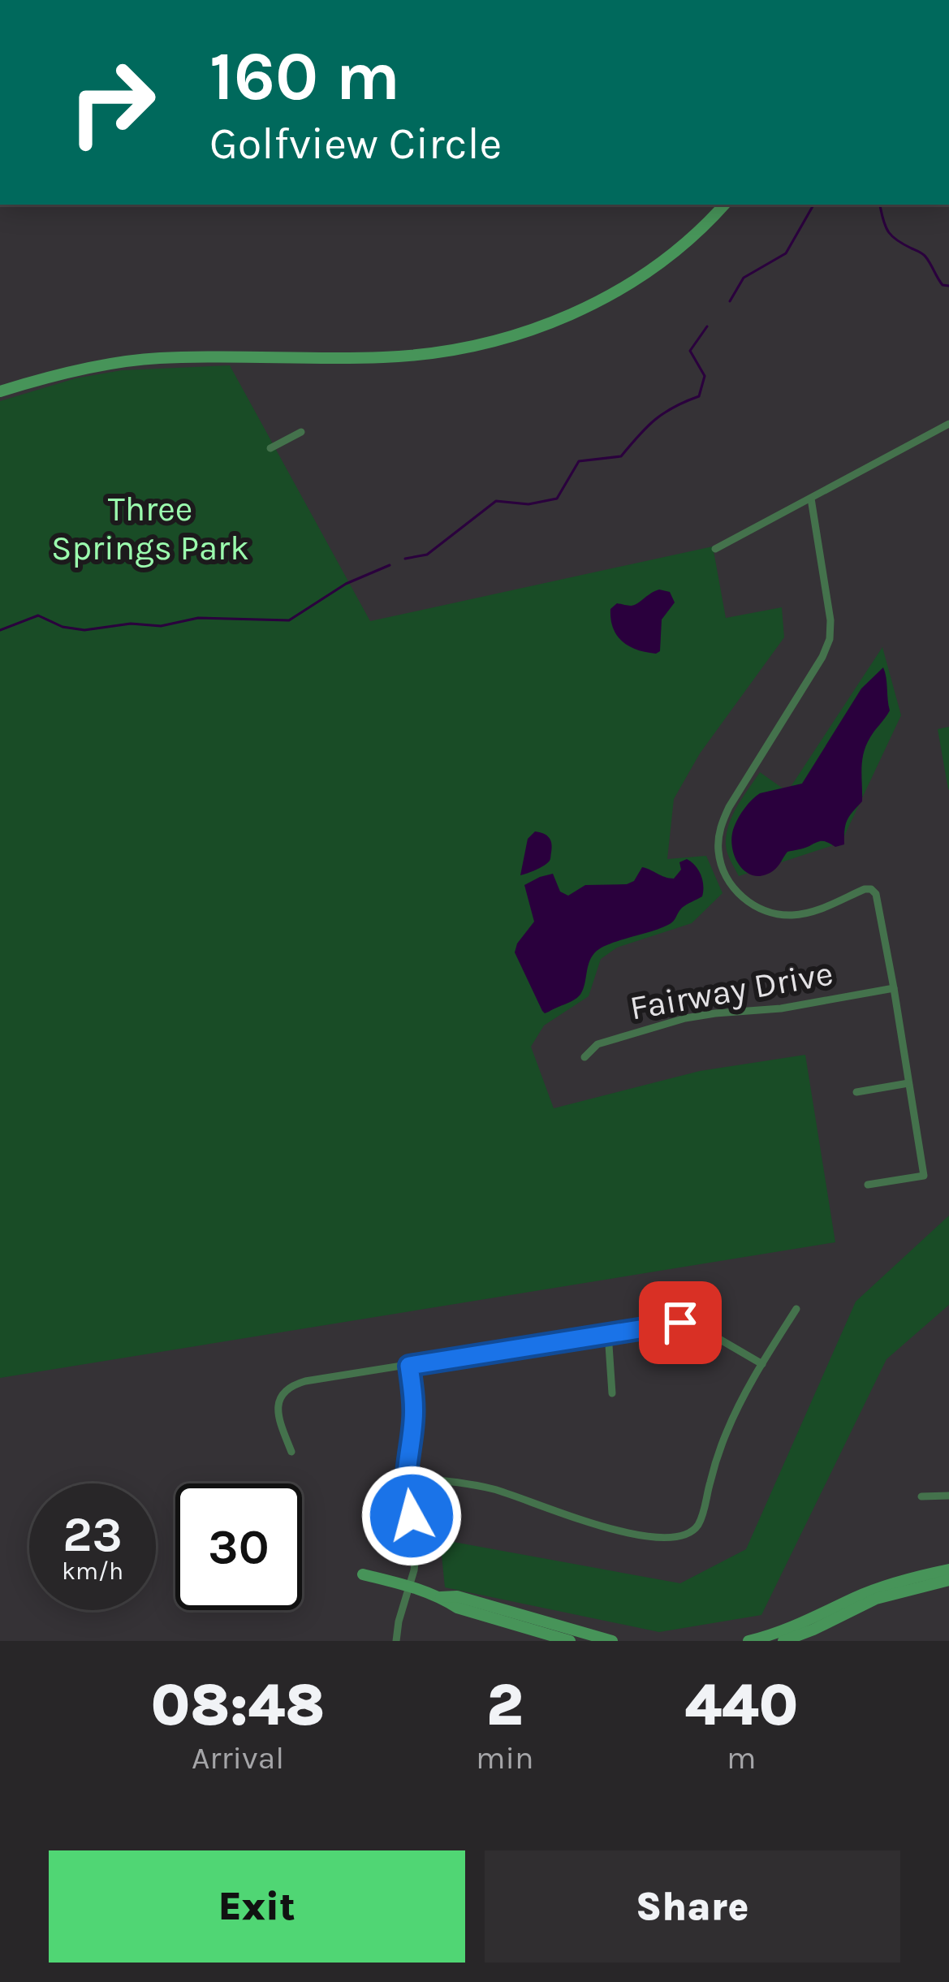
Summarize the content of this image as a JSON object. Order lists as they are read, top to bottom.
{
  "streets": {
    "street": ["Fairway Drive"]
  },
  "parks": ["Three Springs Park"],
  "page": {
    "turn": ["160 m", "Golfview Circle"],
    "speed": "23 km/h",
    "limit": "30",
    "eta": [
      "08:48",
      "Arrival",
      "2",
      "min",
      "440",
      "m"
    ],
    "buttons": ["Exit", "Share"]
  }
}
